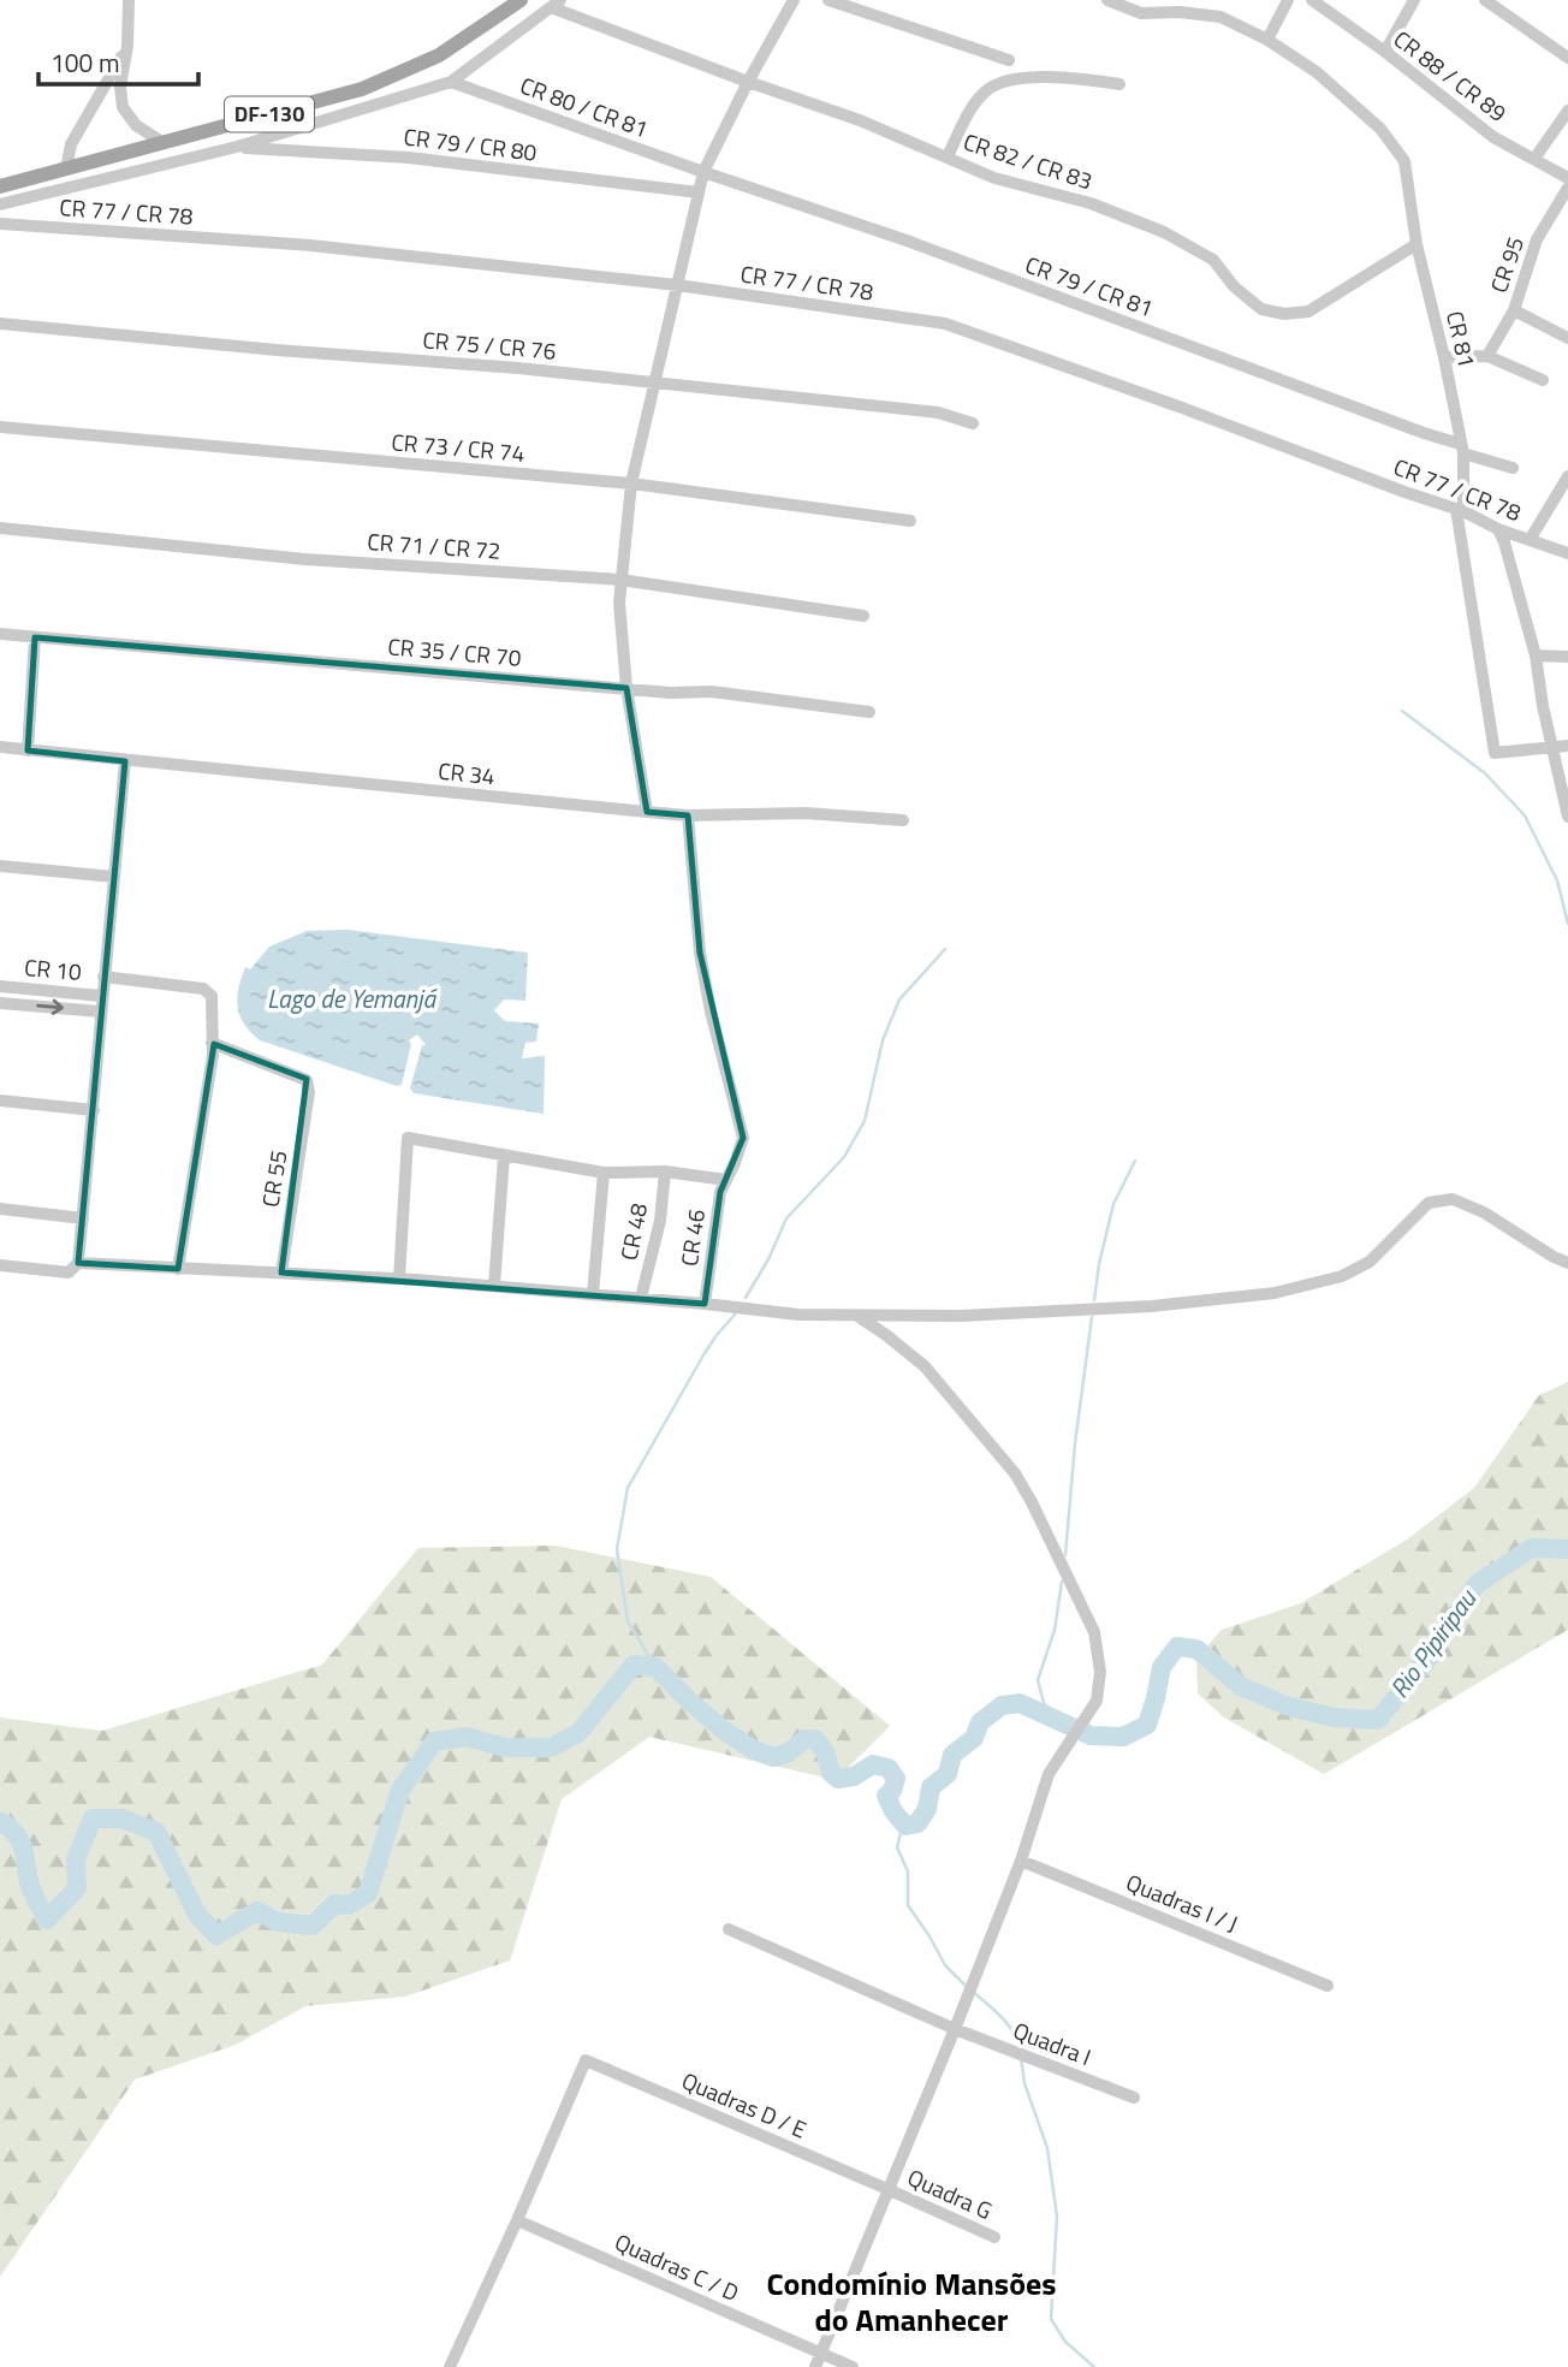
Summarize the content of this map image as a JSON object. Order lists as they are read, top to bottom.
{
  "streets": {
    "main road": ["DF-130"],
    "street": [
      "CR 88 / CR 89",
      "CR 80 / CR 81",
      "CR 79 / CR 80",
      "CR 82 / CR 83",
      "CR 77 / CR 78",
      "CR 95",
      "CR 79 / CR 81",
      "CR 81",
      "CR 75 / CR 76",
      "CR 73 / CR 74",
      "CR 71 / CR 72",
      "CR 35 / CR 70",
      "CR 34",
      "CR 10",
      "CR 55",
      "CR 48",
      "CR 46",
      "Quadras I / J",
      "Quadra I",
      "Quadras D / E",
      "Quadra G",
      "Quadras C / D"
    ]
  },
  "crossings": [
    ["CR 80 / CR 81", "CR 79 / CR 81"],
    ["CR 82 / CR 83", "CR 81"],
    ["CR 77 / CR 78", "CR 81"],
    ["CR 79 / CR 81", "CR 81"],
    ["CR 34", "CR 46"],
    ["Quadras D / E", "Quadra G"],
    ["Quadras D / E", "Quadras C / D"]
  ],
  "districts": ["Condomínio Mansões do Amanhecer"],
  "water": ["Lago de Yemanjá", "Rio Pipiripau"],
  "scale_bar": "100 m"
}
